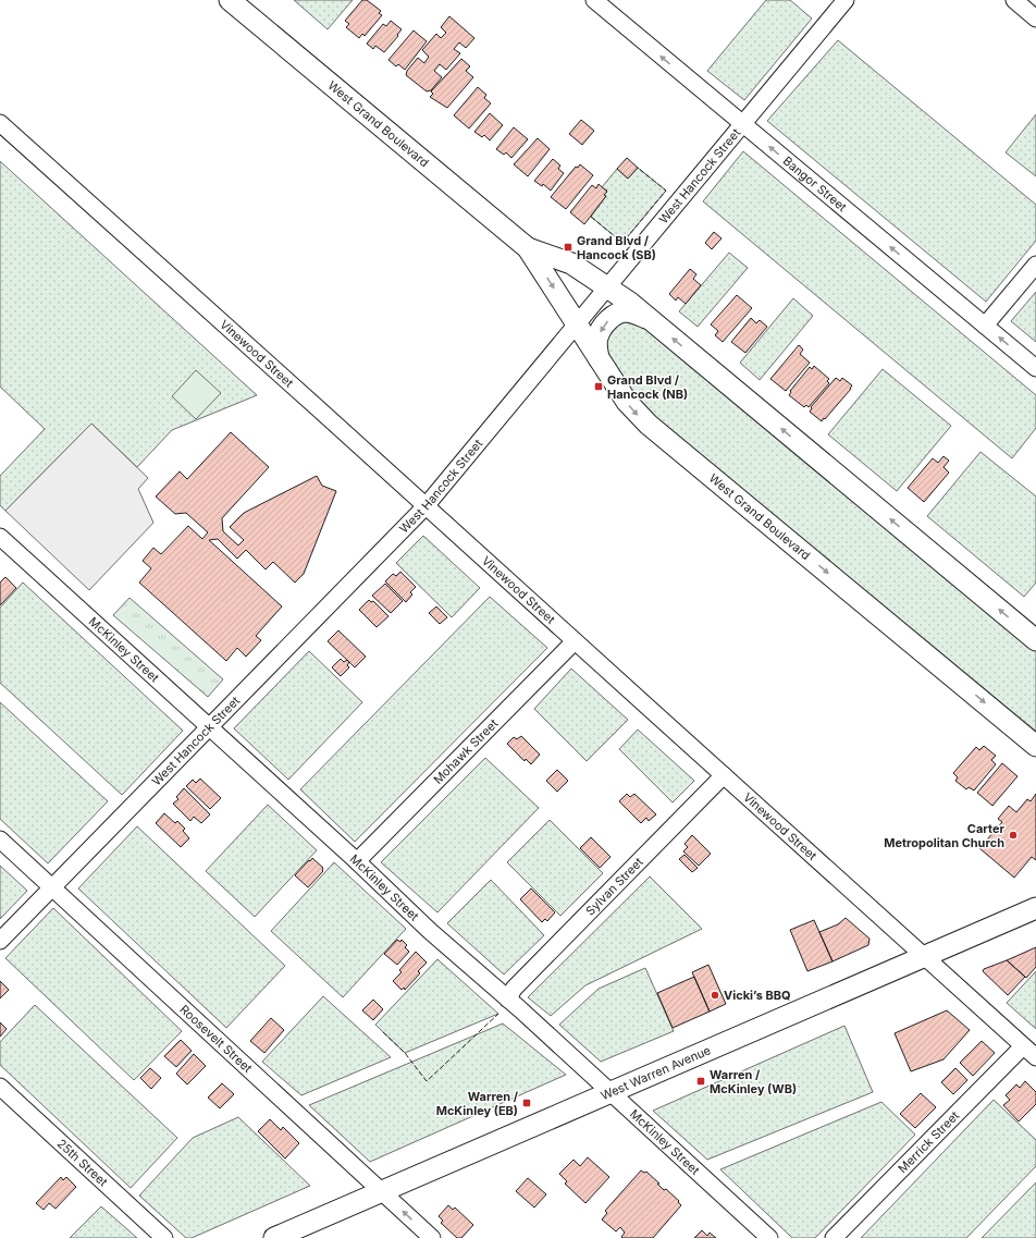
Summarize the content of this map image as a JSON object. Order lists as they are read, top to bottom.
{
  "streets": {
    "main road": ["West Grand Boulevard", "West Warren Avenue"],
    "street": [
      "West Hancock Street",
      "Bangor Street",
      "Vinewood Street",
      "McKinley Street",
      "Mohawk Street",
      "Sylvan Street",
      "Roosevelt Street",
      "Merrick Street",
      "25th Street"
    ]
  },
  "crossings": [
    ["West Grand Boulevard", "West Hancock Street"],
    ["West Hancock Street", "Bangor Street"],
    ["West Hancock Street", "Vinewood Street"],
    ["West Hancock Street", "McKinley Street"],
    ["West Hancock Street", "Roosevelt Street"],
    ["Vinewood Street", "Mohawk Street"],
    ["Vinewood Street", "Sylvan Street"],
    ["Vinewood Street", "West Warren Avenue"],
    ["Vinewood Street", "Merrick Street"],
    ["McKinley Street", "Mohawk Street"],
    ["McKinley Street", "Sylvan Street"],
    ["McKinley Street", "West Warren Avenue"],
    ["Roosevelt Street", "West Warren Avenue"]
  ],
  "one_way": ["Bangor Street"],
  "places": {
    "transit": [
      "Grand Blvd / Hancock (SB)",
      "Grand Blvd / Hancock (NB)",
      "Warren / McKinley (WB)",
      "Warren / McKinley (EB)"
    ],
    "other": ["Carter Metropolitan Church", "Vicki’s BBQ"]
  }
}
